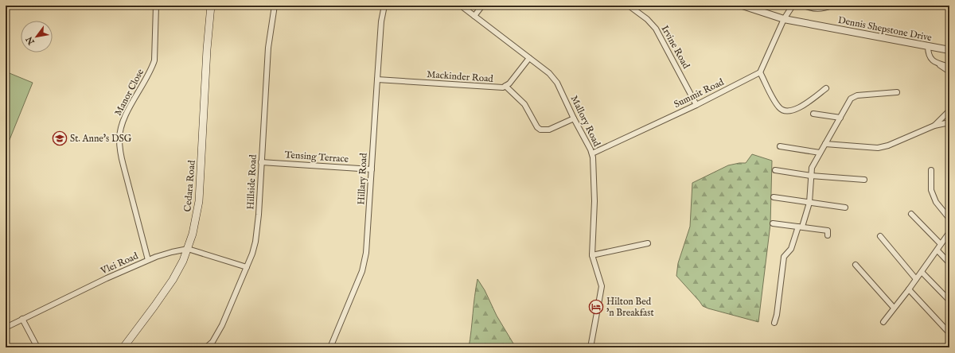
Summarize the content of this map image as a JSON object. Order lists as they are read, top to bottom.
{
  "streets": {
    "main road": ["Cedara Road"],
    "street": [
      "Dennis Shepstone Drive",
      "Irvine Road",
      "Mackinder Road",
      "Manor Close",
      "Summit Road",
      "Mallory Road",
      "Tensing Terrace",
      "Hillary Road",
      "Hillside Road",
      "Vlei Road"
    ]
  },
  "crossings": [
    ["Irvine Road", "Summit Road"],
    ["Mackinder Road", "Mallory Road"],
    ["Mackinder Road", "Hillary Road"],
    ["Manor Close", "Vlei Road"],
    ["Summit Road", "Mallory Road"],
    ["Tensing Terrace", "Hillary Road"],
    ["Tensing Terrace", "Hillside Road"],
    ["Hillside Road", "Vlei Road"],
    ["Cedara Road", "Vlei Road"]
  ],
  "places": {
    "school or university": ["St. Anne's DSG"],
    "hotel": ["Hilton Bed 'n Breakfast"]
  },
  "north": "bottom left"
}
